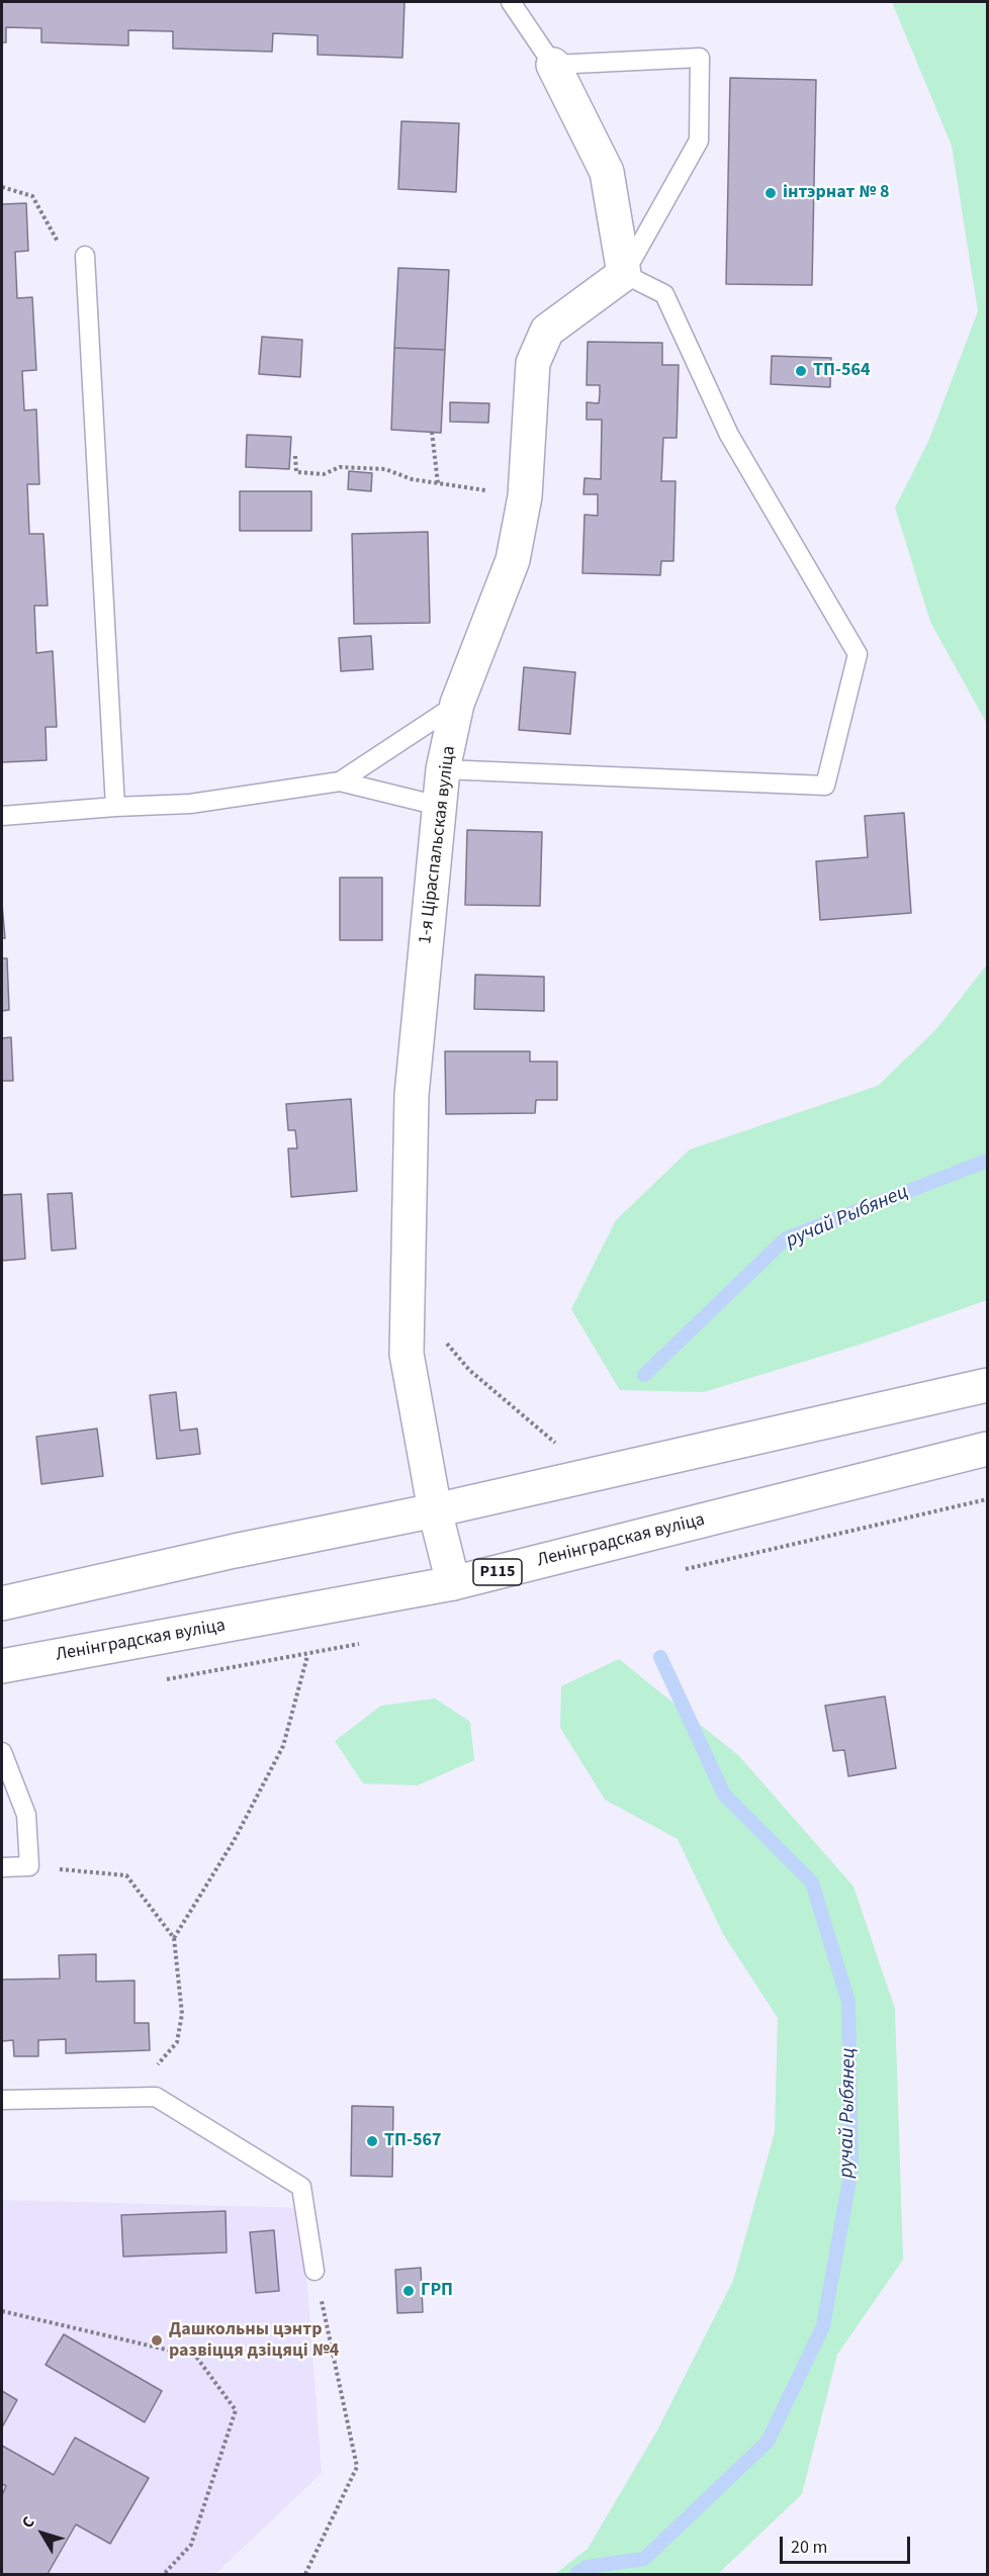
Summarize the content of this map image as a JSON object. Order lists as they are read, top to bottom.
{
  "streets": {
    "main road": ["1-я Ціраспальская вуліца", "Ленінградская вуліца", "Р115"]
  },
  "crossings": [
    ["1-я Ціраспальская вуліца", "Ленінградская вуліца"]
  ],
  "water": ["ручай Рыбянец"],
  "places": [
    "інтэрнат № 8",
    "ТП-564",
    "ТП-567",
    "ГРП",
    "Дашкольны цэнтр развіцця дзіцяці №4"
  ],
  "scale_bar": "20 m",
  "north": "top left"
}
